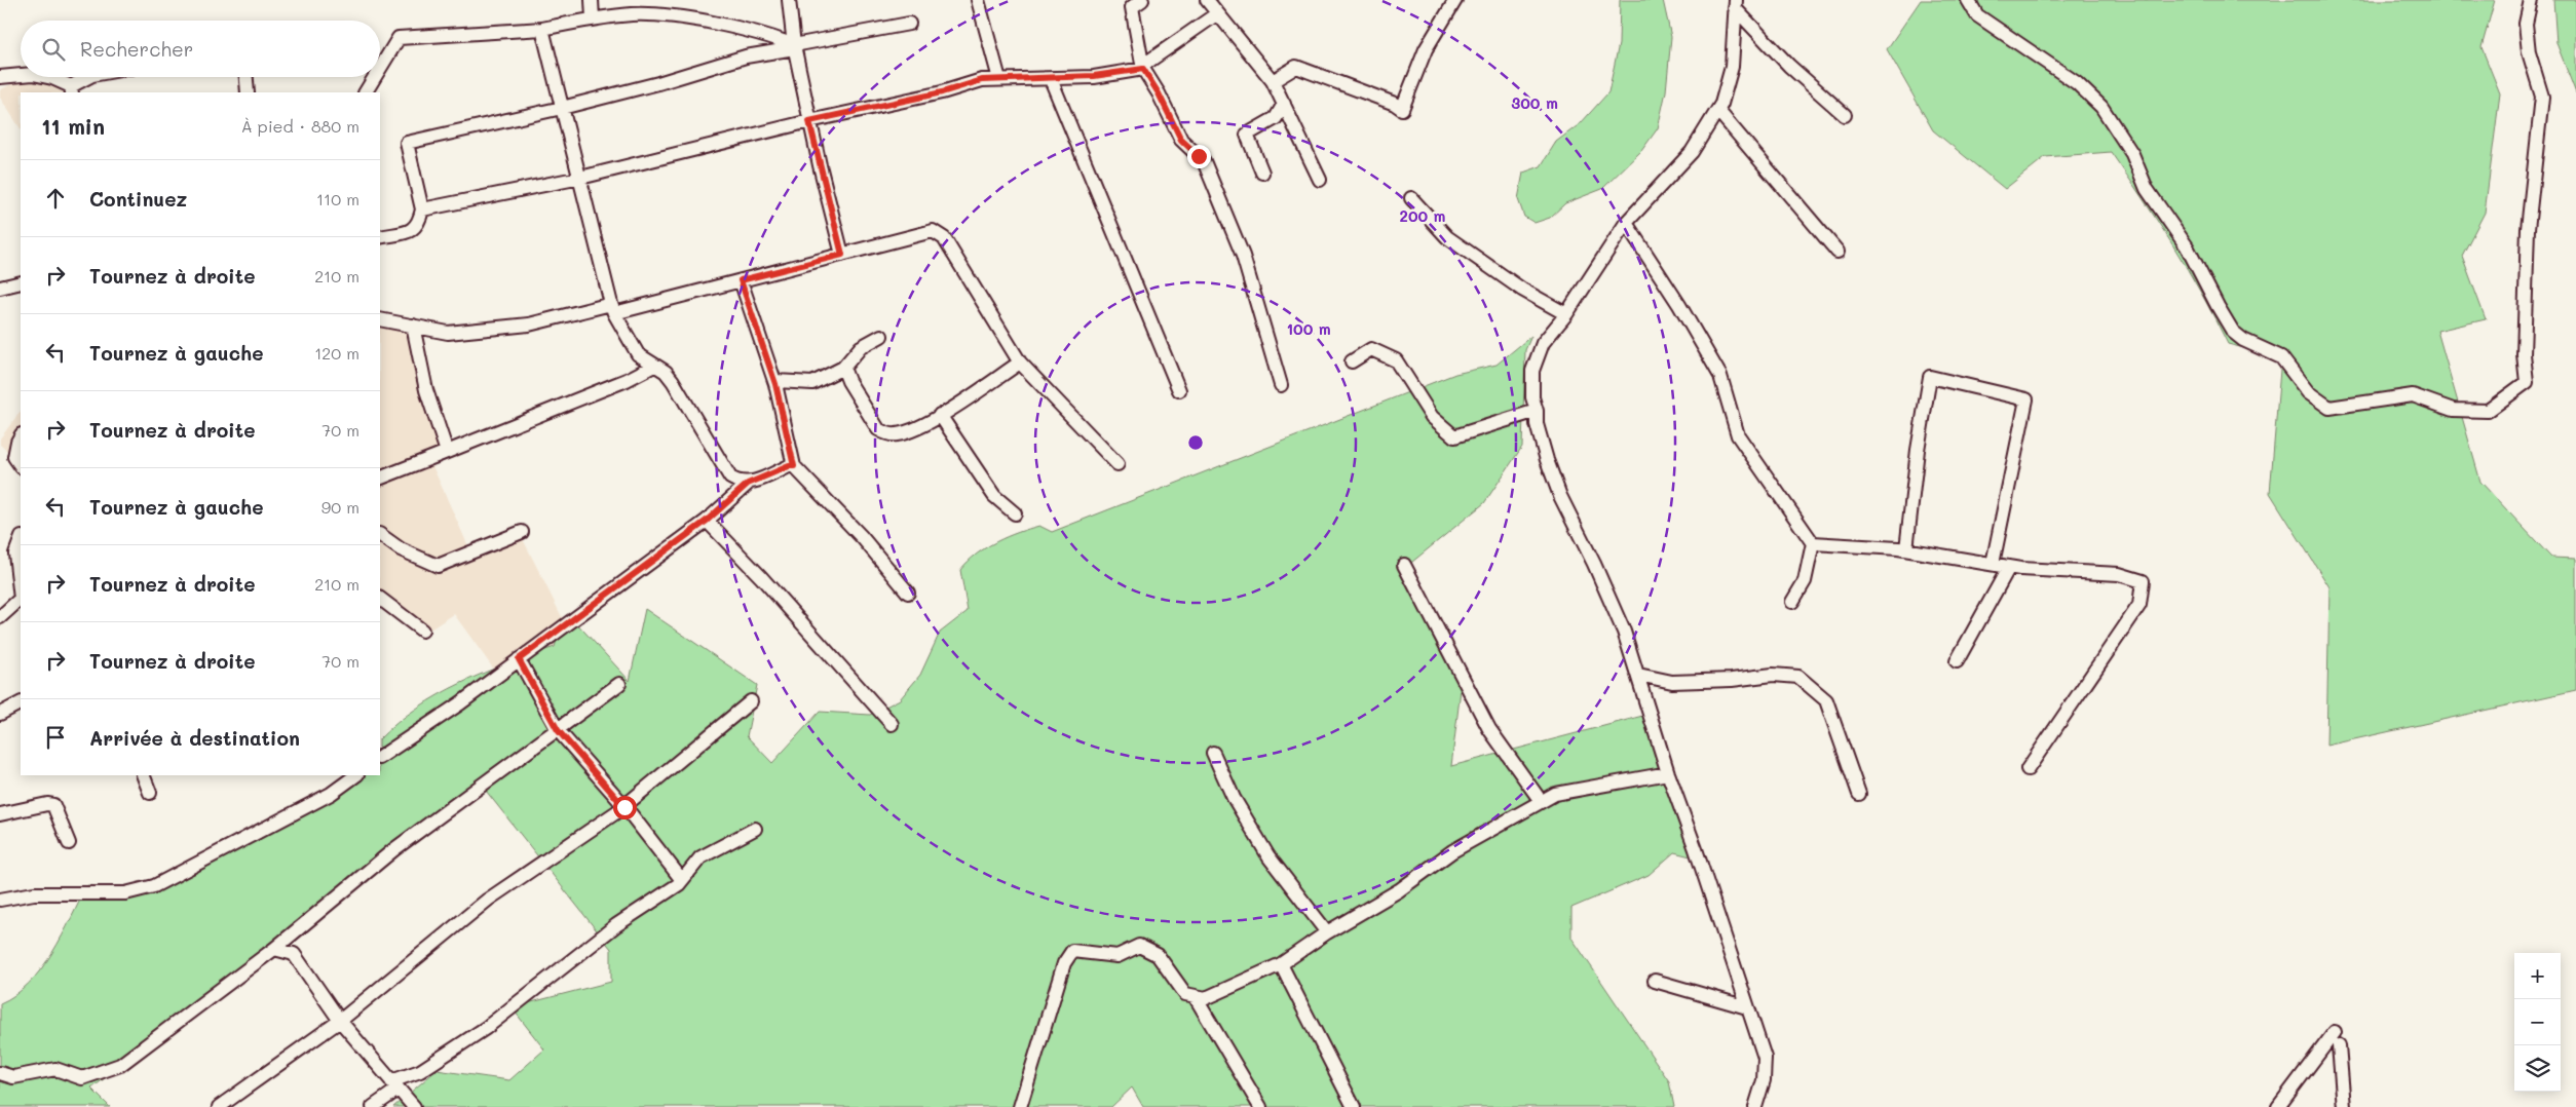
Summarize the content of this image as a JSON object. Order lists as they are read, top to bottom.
{
  "page": {
    "search": "Rechercher",
    "heading": ["11 min", "À pied · 880 m"],
    "list": [
      ["Continuez", "110 m"],
      ["Tournez à droite", "210 m"],
      ["Tournez à gauche", "120 m"],
      ["Tournez à droite", "70 m"],
      ["Tournez à gauche", "90 m"],
      ["Tournez à droite", "210 m"],
      ["Tournez à droite", "70 m"],
      "Arrivée à destination"
    ],
    "map_buttons": ["+", "−"]
  },
  "rings": ["300 m", "200 m", "100 m"]
}
